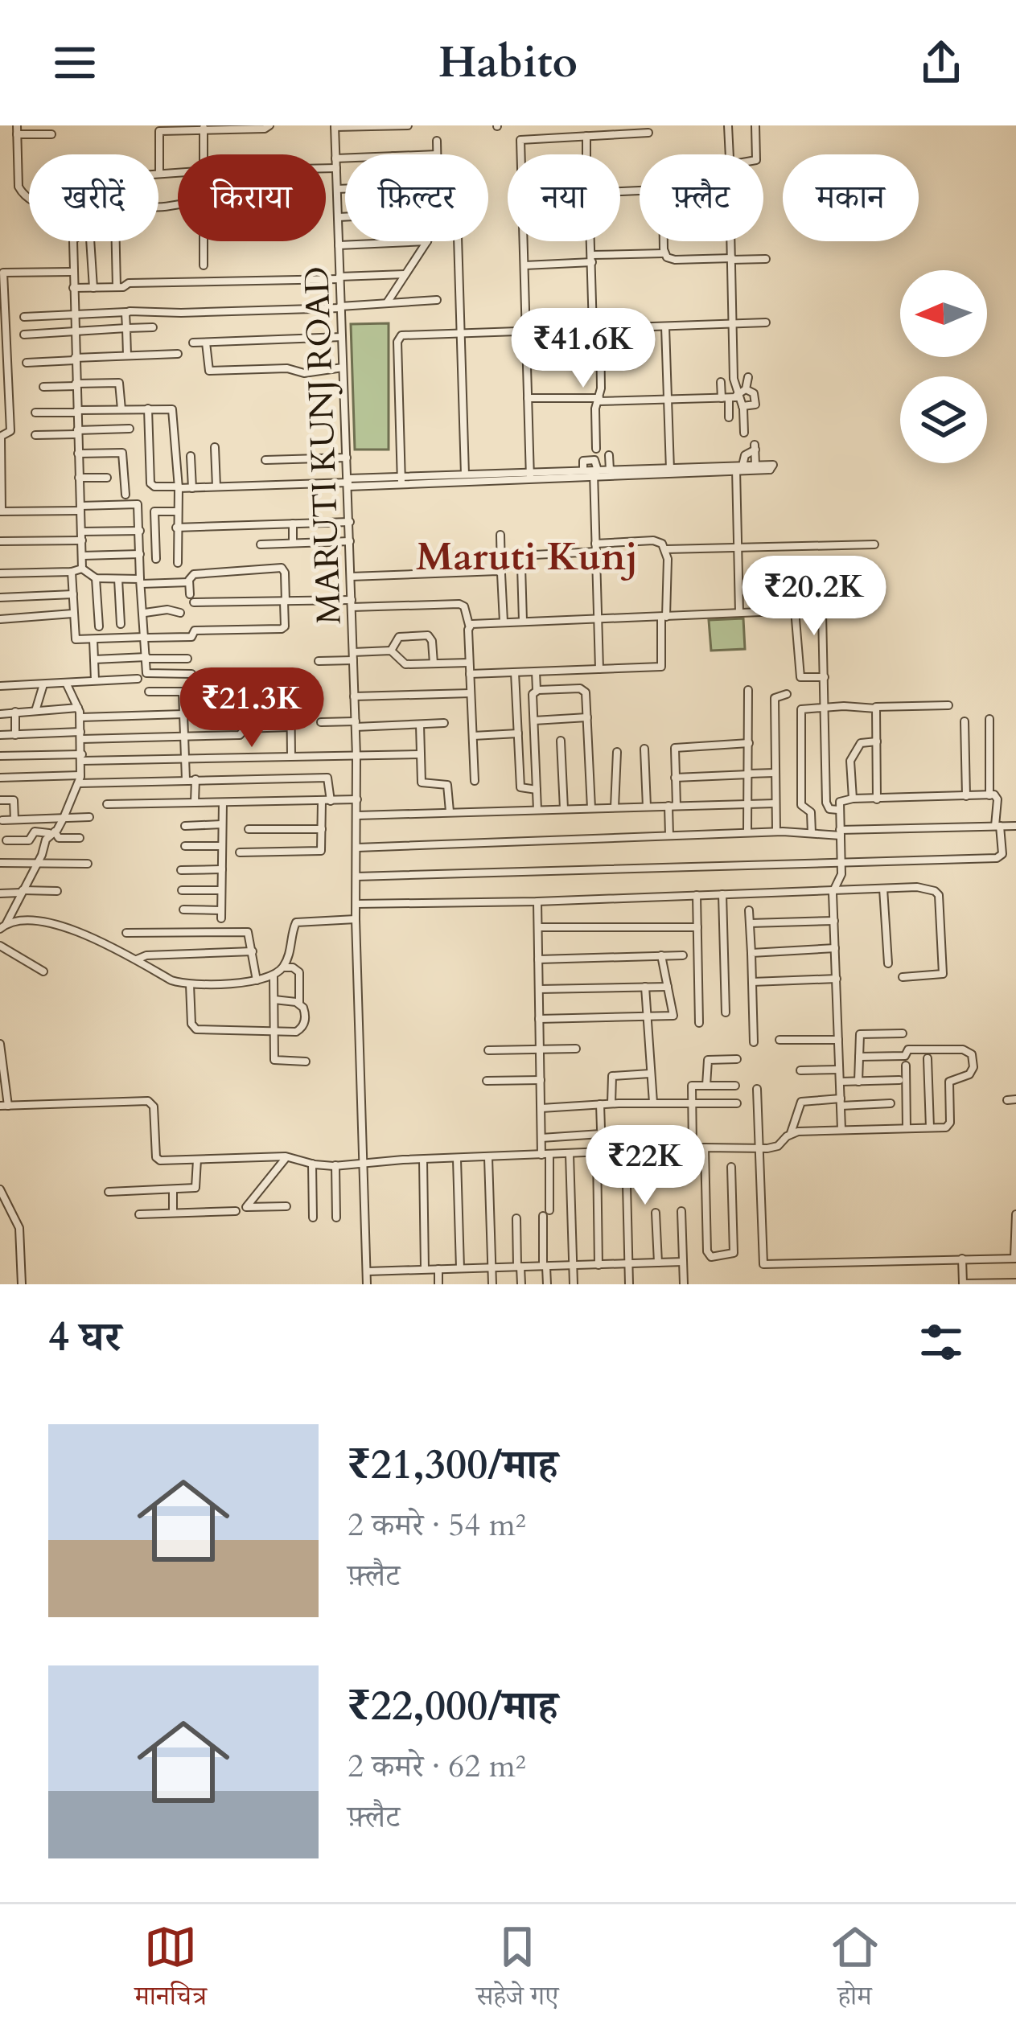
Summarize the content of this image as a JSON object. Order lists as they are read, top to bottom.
{
  "streets": {
    "street": ["MARUTI KUNJ ROAD"]
  },
  "districts": ["Maruti Kunj"],
  "north": "left",
  "page": {
    "header": "Habito",
    "chip": [
      "खरीदें",
      "किराया",
      "फ़िल्टर",
      "नया",
      "फ़्लैट",
      "मकान"
    ],
    "price": [
      "₹41.6K",
      "₹20.2K",
      "₹21.3K",
      "₹22K"
    ],
    "heading": "4 घर",
    "list": [
      {
        "name": "₹21,300/माह",
        "note": "2 कमरे · 54 m² · फ़्लैट"
      },
      {
        "name": "₹22,000/माह",
        "note": "2 कमरे · 62 m² · फ़्लैट"
      }
    ],
    "tabs": ["मानचित्र", "सहेजे गए", "होम"]
  }
}
